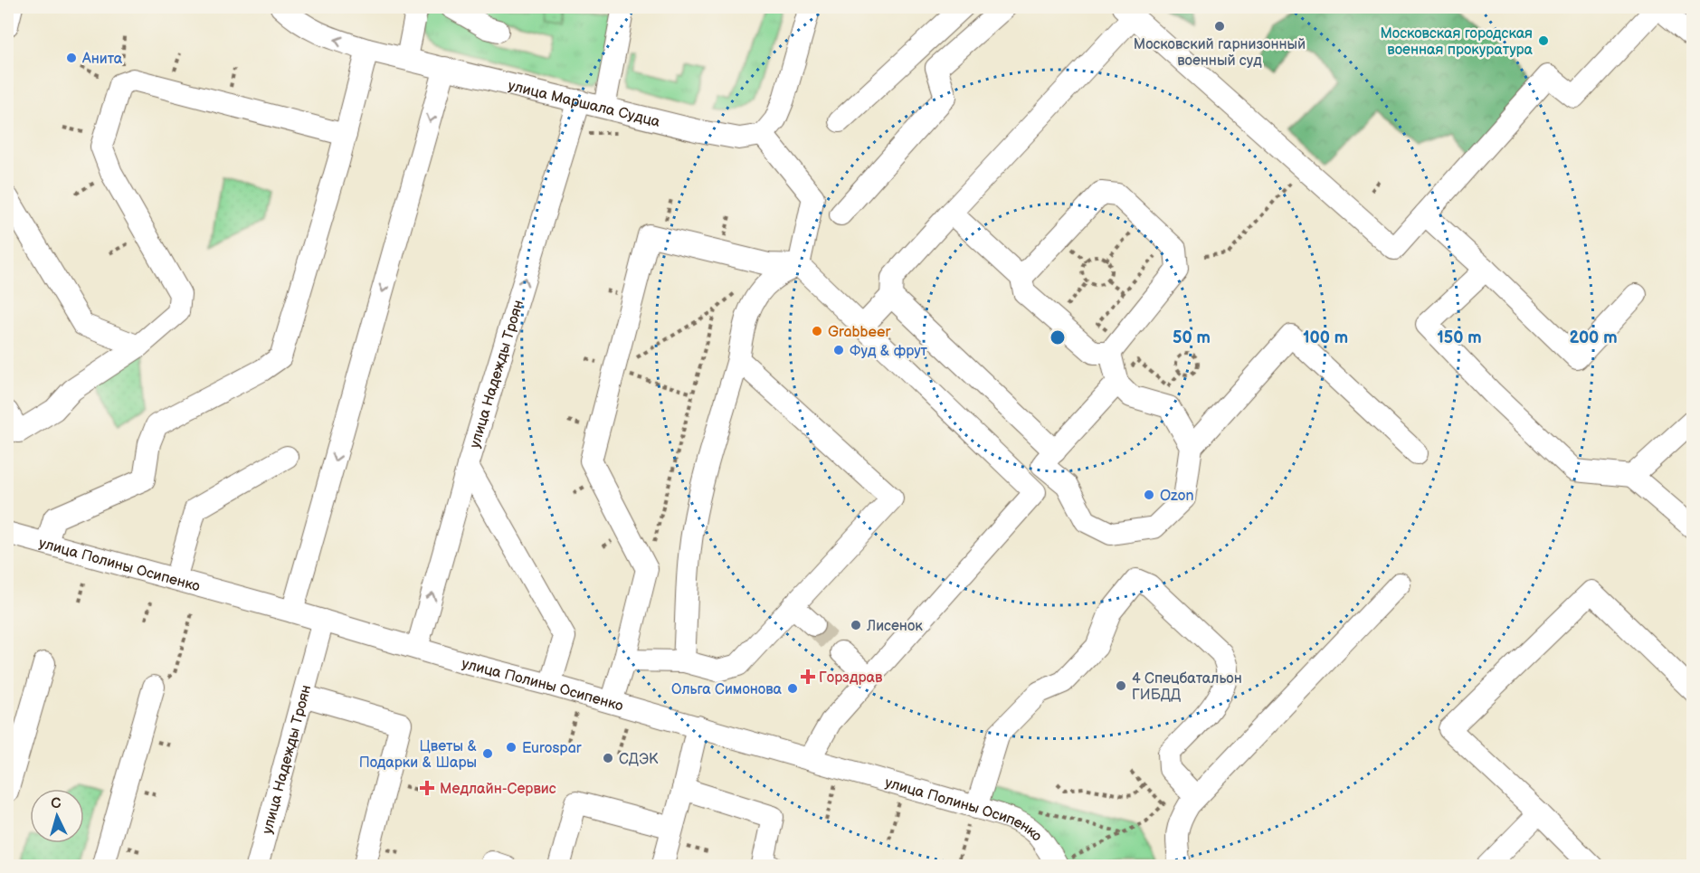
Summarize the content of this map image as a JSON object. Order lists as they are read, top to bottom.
{
  "streets": {
    "street": ["улица Маршала Судца", "улица Надежды Троян", "улица Полины Осипенко"]
  },
  "crossings": [
    ["улица Маршала Судца", "улица Надежды Троян"],
    ["улица Надежды Троян", "улица Полины Осипенко"]
  ],
  "places": {
    "other": [
      "Московский гарнизонный военный суд",
      "Московская городская военная прокуратура",
      "Анита",
      "Grabbeer",
      "Фуд & фрут",
      "Ozon",
      "Лисенок",
      "4 Спецбатальон ГИБДД",
      "Ольга Симонова",
      "Eurospar",
      "Цветы & Подарки & Шары",
      "СДЭК"
    ],
    "health": ["Горздрав", "Медлайн-Сервис"]
  },
  "north": "top",
  "rings": [
    "50 m",
    "100 m",
    "150 m",
    "200 m"
  ]
}
